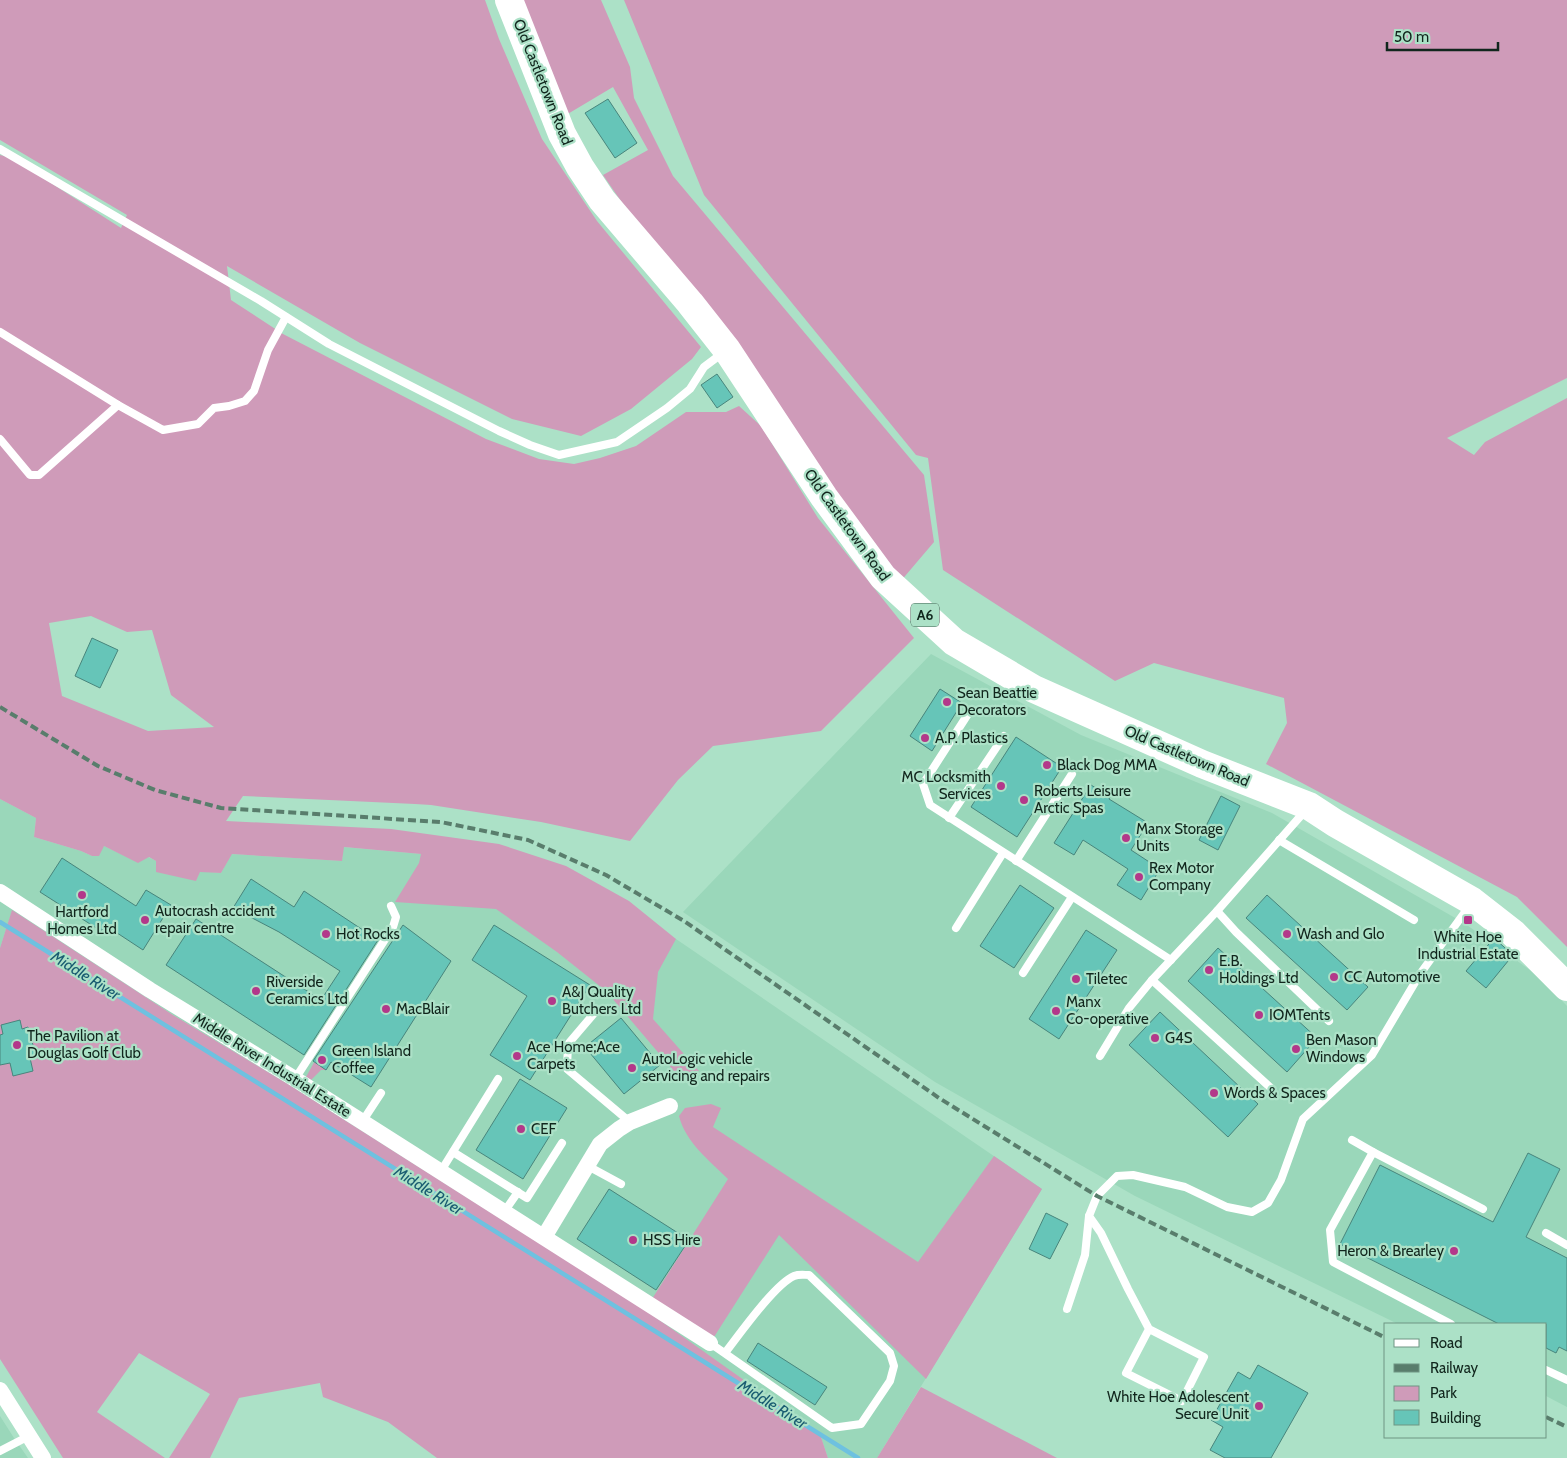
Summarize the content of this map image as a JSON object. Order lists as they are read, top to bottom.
{
  "streets": {
    "highway": ["Old Castletown Road", "A6"],
    "street": ["Middle River Industrial Estate"]
  },
  "water": ["Middle River"],
  "places": {
    "other": [
      "Sean Beattie Decorators",
      "A.P. Plastics",
      "Black Dog MMA",
      "MC Locksmith Services",
      "Roberts Leisure Arctic Spas",
      "Manx Storage Units",
      "Rex Motor Company",
      "Hartford Homes Ltd",
      "Autocrash accident repair centre",
      "Hot Rocks",
      "Wash and Glo",
      "E.B. Holdings Ltd",
      "CC Automotive",
      "Tiletec",
      "Riverside Ceramics Ltd",
      "A&J Quality Butchers Ltd",
      "MacBlair",
      "Manx Co-operative",
      "IOMTents",
      "G4S",
      "The Pavilion at Douglas Golf Club",
      "Ben Mason Windows",
      "Ace Home;Ace Carpets",
      "Green Island Coffee",
      "AutoLogic vehicle servicing and repairs",
      "Words & Spaces",
      "CEF",
      "HSS Hire",
      "Heron & Brearley",
      "White Hoe Adolescent Secure Unit"
    ],
    "transit": ["White Hoe Industrial Estate"]
  },
  "legend": [
    "Road",
    "Railway",
    "Park",
    "Building"
  ],
  "scale_bar": "50 m"
}
